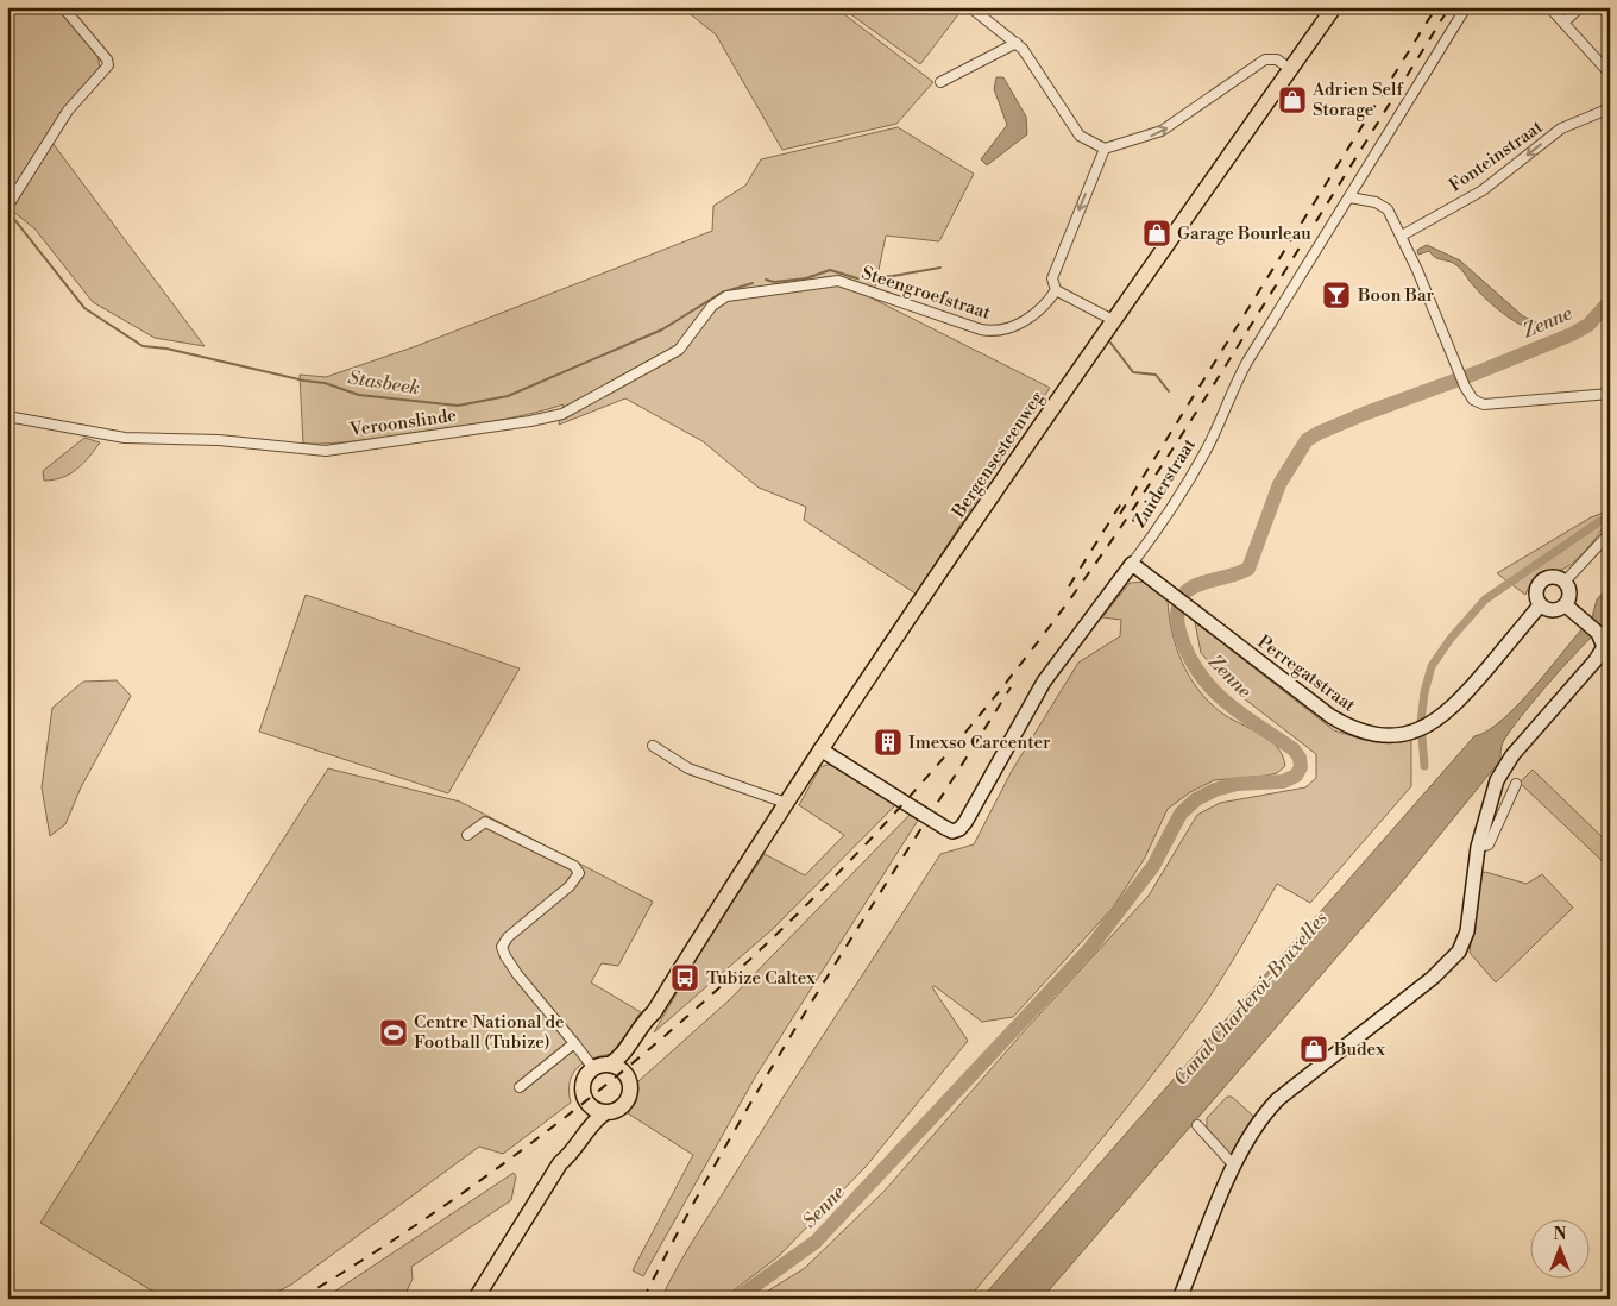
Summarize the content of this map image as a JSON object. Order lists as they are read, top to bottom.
{
  "streets": {
    "main road": ["Bergensesteenweg"],
    "street": [
      "Fonteinstraat",
      "Steengroefstraat",
      "Veroonslinde",
      "Zuiderstraat",
      "Perregatstraat"
    ]
  },
  "crossings": [
    ["Steengroefstraat", "Veroonslinde"],
    ["Bergensesteenweg", "Zuiderstraat"],
    ["Zuiderstraat", "Perregatstraat"]
  ],
  "one_way": ["Fonteinstraat"],
  "water": [
    "Zenne",
    "Stasbeek",
    "Canal Charleroi-Bruxelles",
    "Senne"
  ],
  "places": {
    "shop": ["Adrien Self Storage", "Garage Bourleau", "Budex"],
    "bar": ["Boon Bar"],
    "building": ["Imexso Carcenter"],
    "bus stop": ["Tubize Caltex"],
    "sports": ["Centre National de Football (Tubize)"]
  },
  "north": "top"
}
